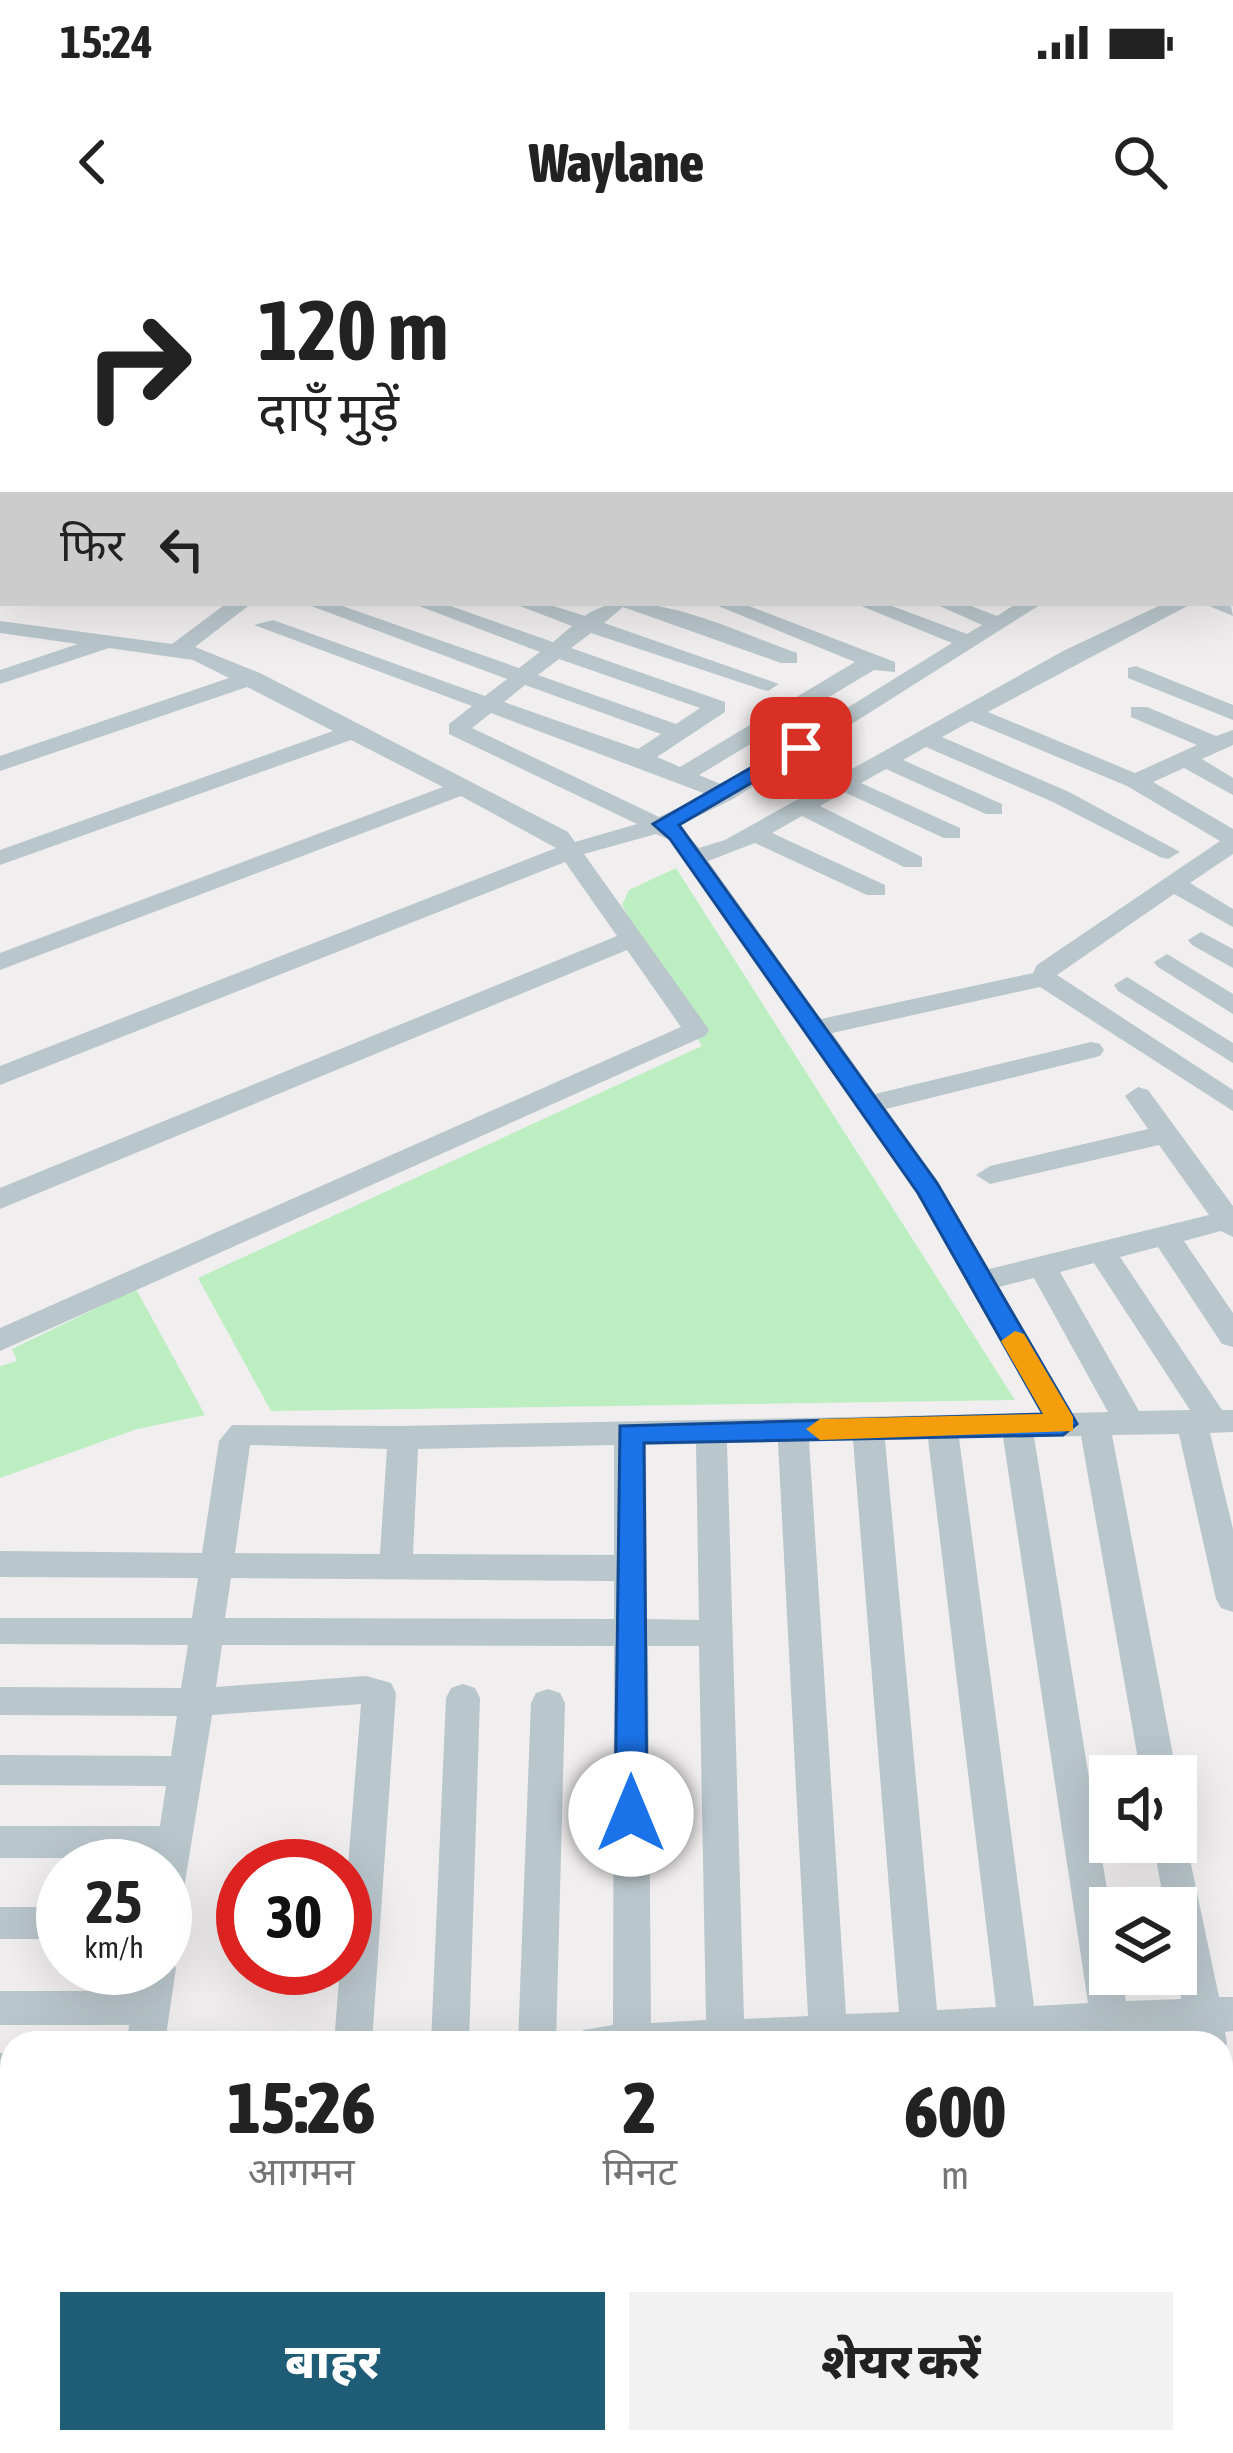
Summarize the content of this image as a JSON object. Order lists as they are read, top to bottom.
{
  "page": {
    "status": "15:24",
    "header": "Waylane",
    "turn": ["120 m", "दाएँ मुड़ें"],
    "then": "फिर",
    "speed": "25 km/h",
    "limit": "30",
    "eta": [
      "15:26",
      "आगमन",
      "2",
      "मिनट",
      "600",
      "m"
    ],
    "buttons": ["बाहर", "शेयर करें"]
  }
}
